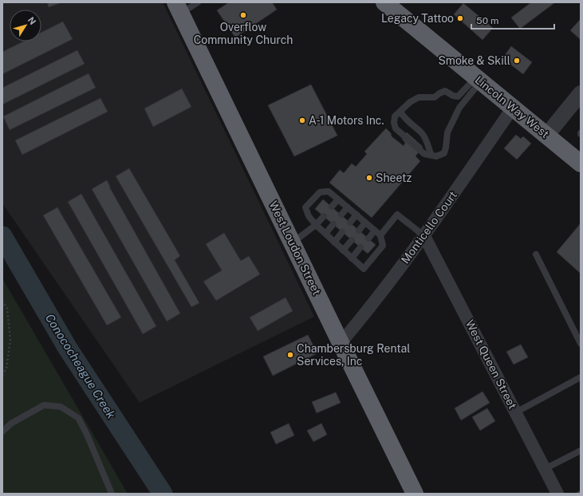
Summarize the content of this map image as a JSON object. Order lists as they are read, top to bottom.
{
  "streets": {
    "highway": ["Lincoln Way West", "West Loudon Street"],
    "street": ["Monticello Court", "West Queen Street"]
  },
  "crossings": [
    ["Lincoln Way West", "Monticello Court"],
    ["Monticello Court", "West Loudon Street"],
    ["Monticello Court", "West Queen Street"]
  ],
  "water": ["Conococheague Creek"],
  "places": [
    "Overflow Community Church",
    "Legacy Tattoo",
    "Smoke & Skill",
    "A-1 Motors Inc.",
    "Sheetz",
    "Chambersburg Rental Services, Inc"
  ],
  "scale_bar": "50 m",
  "north": "top right"
}
